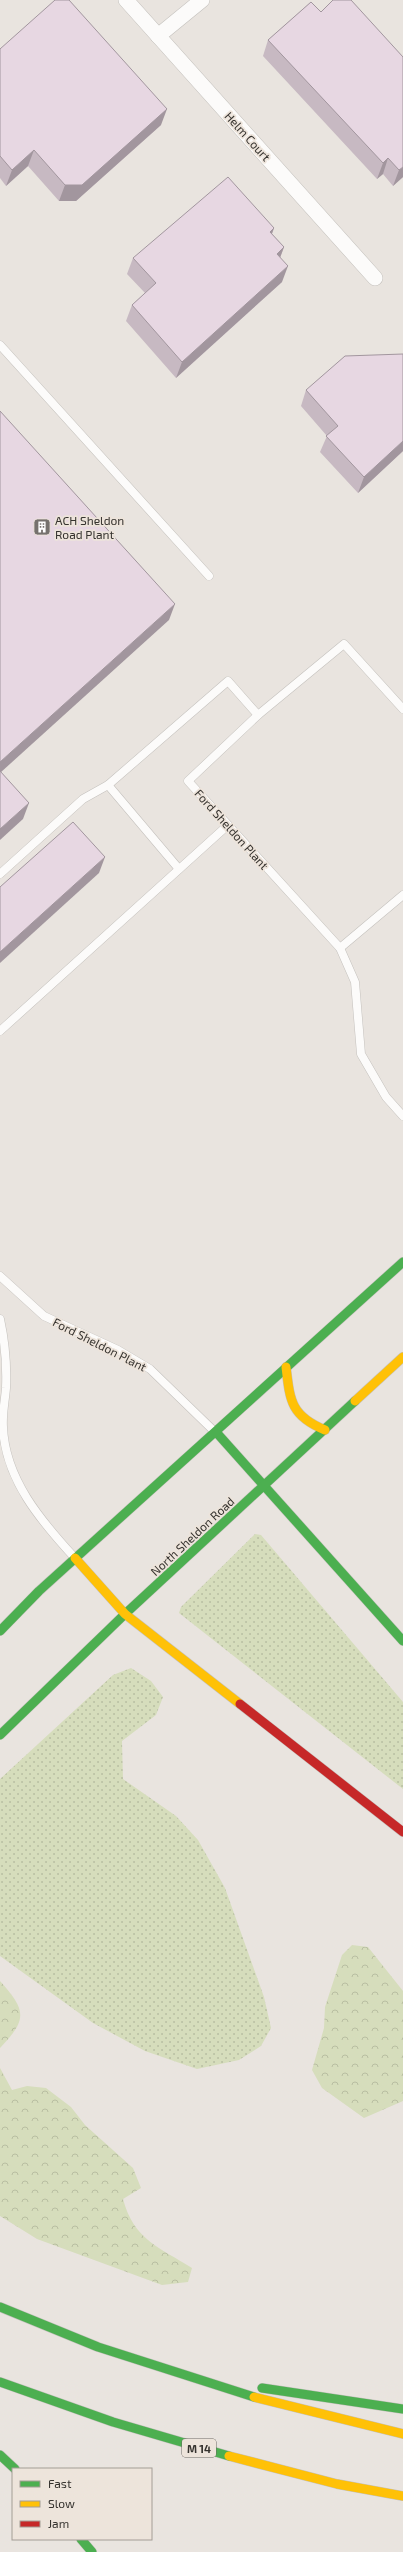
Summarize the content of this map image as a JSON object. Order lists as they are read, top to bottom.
{
  "streets": {
    "main road": ["North Sheldon Road", "M 14"],
    "street": ["Helm Court"],
    "lane": ["Ford Sheldon Plant"]
  },
  "places": {
    "building": ["ACH Sheldon Road Plant"]
  },
  "legend": ["Fast", "Slow", "Jam"]
}
